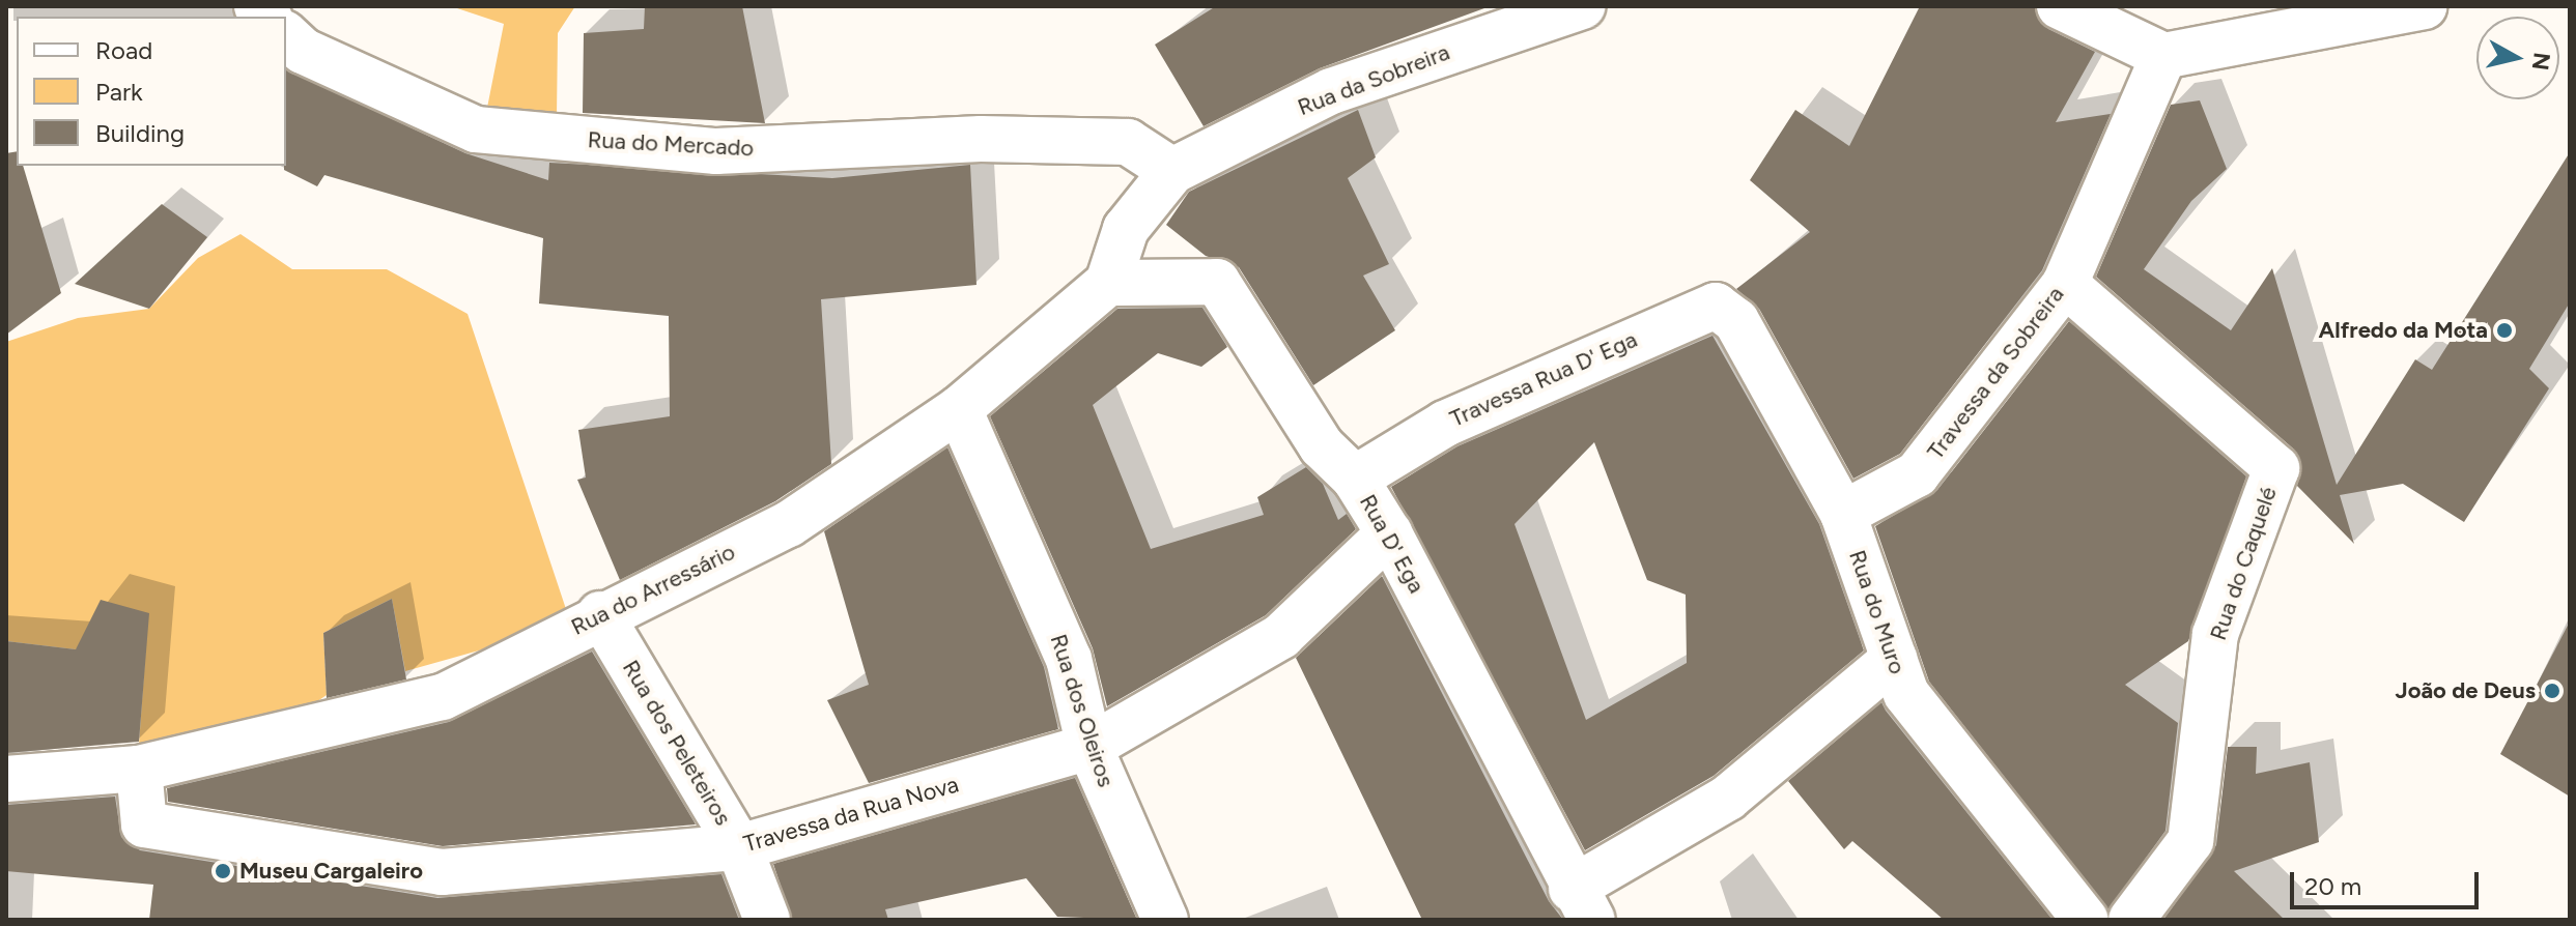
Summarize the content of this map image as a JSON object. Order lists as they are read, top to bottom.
{
  "streets": {
    "street": [
      "Rua da Sobreira",
      "Rua do Mercado",
      "Travessa da Sobreira",
      "Travessa Rua D' Ega",
      "Rua D' Ega",
      "Rua do Caquelé",
      "Rua do Arressário",
      "Rua do Muro",
      "Rua dos Oleiros",
      "Rua dos Peleteiros",
      "Travessa da Rua Nova"
    ]
  },
  "crossings": [
    ["Rua da Sobreira", "Rua do Mercado"],
    ["Travessa da Sobreira", "Rua do Caquelé"],
    ["Travessa da Sobreira", "Rua do Muro"],
    ["Travessa Rua D' Ega", "Rua D' Ega"],
    ["Travessa Rua D' Ega", "Rua do Muro"],
    ["Rua D' Ega", "Rua do Arressário"],
    ["Rua D' Ega", "Travessa da Rua Nova"],
    ["Rua do Arressário", "Rua dos Oleiros"],
    ["Rua do Arressário", "Rua dos Peleteiros"],
    ["Rua do Arressário", "Travessa da Rua Nova"],
    ["Rua dos Oleiros", "Travessa da Rua Nova"],
    ["Rua dos Peleteiros", "Travessa da Rua Nova"]
  ],
  "places": ["Alfredo da Mota", "João de Deus", "Museu Cargaleiro"],
  "legend": ["Road", "Park", "Building"],
  "scale_bar": "20 m",
  "north": "right"
}
